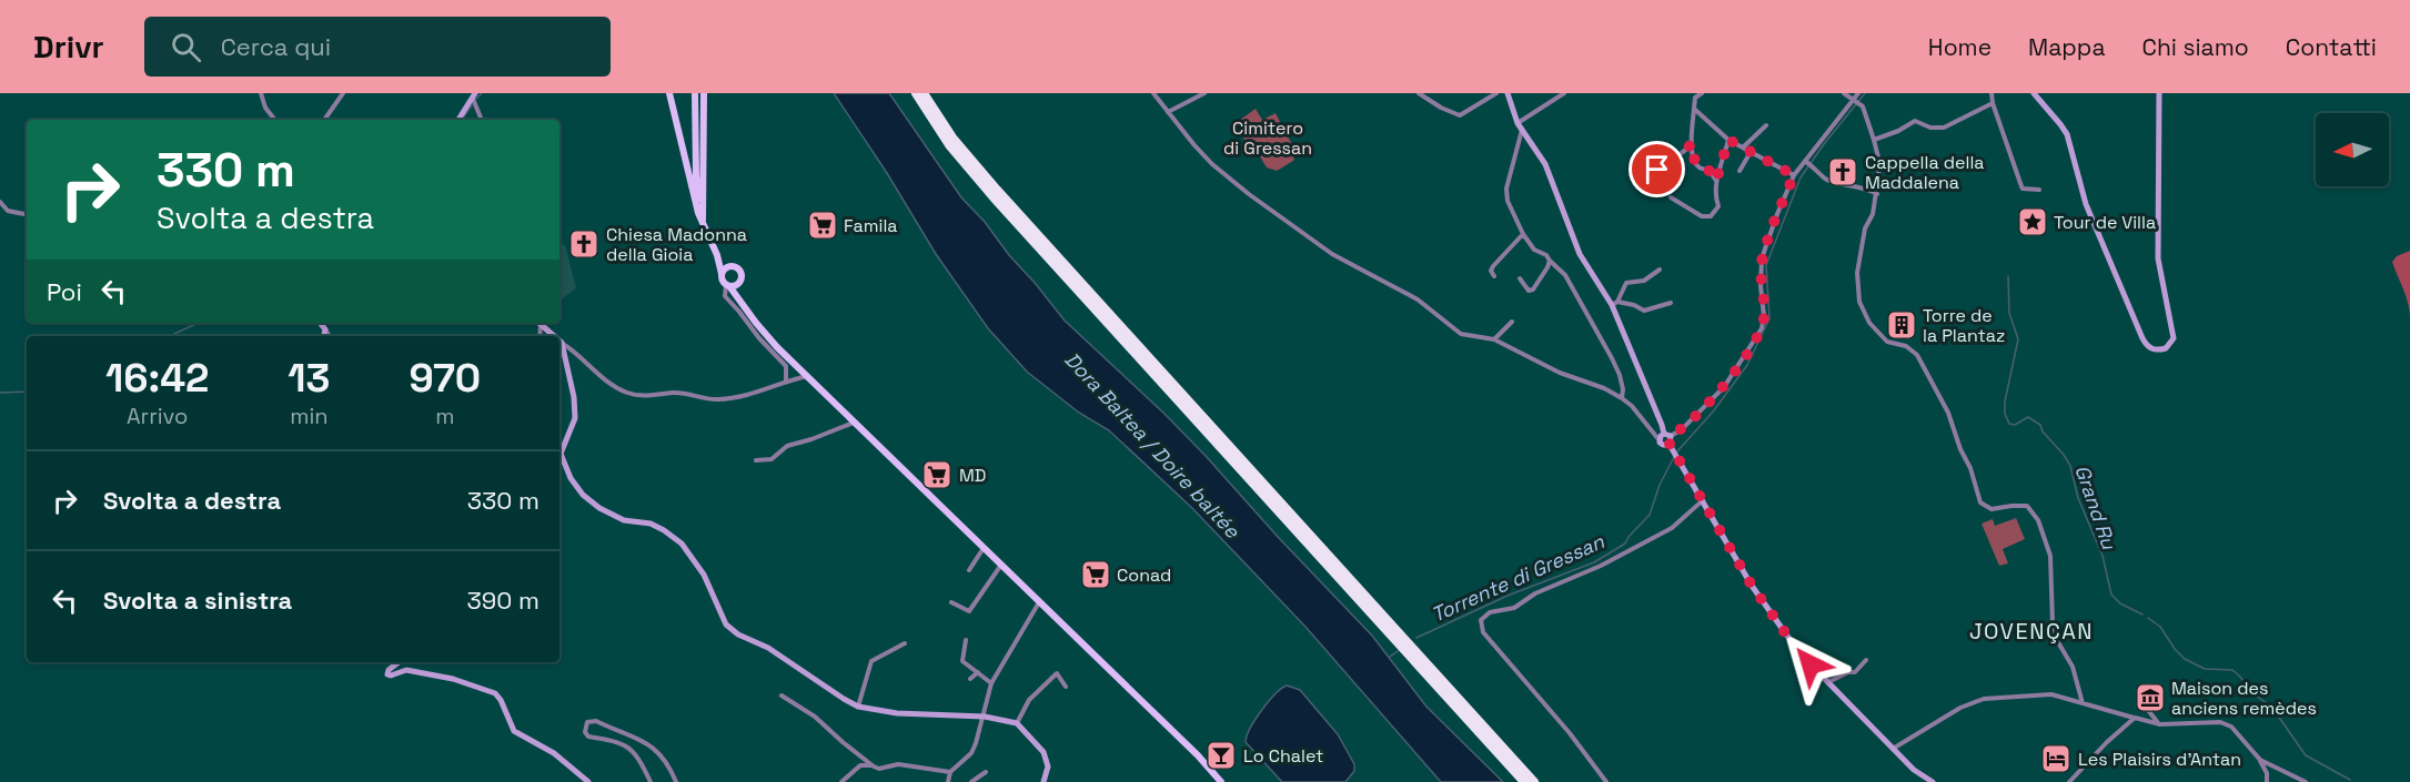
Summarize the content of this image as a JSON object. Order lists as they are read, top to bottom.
{
  "districts": ["JOVENÇAN"],
  "water": ["Dora Baltea / Doire baltée", "Grand Ru", "Torrente di Gressan"],
  "parks": ["Cimitero di Gressan"],
  "places": {
    "church": ["Cappella della Maddalena", "Chiesa Madonna della Gioia"],
    "place": ["Tour de Villa"],
    "supermarket": ["Famila", "MD", "Conad"],
    "building": ["Torre de la Plantaz"],
    "museum": ["Maison des anciens remèdes"],
    "bar": ["Lo Chalet"],
    "hotel": ["Les Plaisirs d'Antan"]
  },
  "north": "left",
  "page": {
    "header": "Drivr",
    "search": "Cerca qui",
    "nav": [
      "Home",
      "Mappa",
      "Chi siamo",
      "Contatti"
    ],
    "turn": ["330 m", "Svolta a destra"],
    "then": "Poi",
    "eta": [
      "16:42",
      "Arrivo",
      "13",
      "min",
      "970",
      "m"
    ],
    "list": [
      {
        "name": "Svolta a destra",
        "value": "330 m"
      },
      {
        "name": "Svolta a sinistra",
        "value": "390 m"
      }
    ]
  }
}
